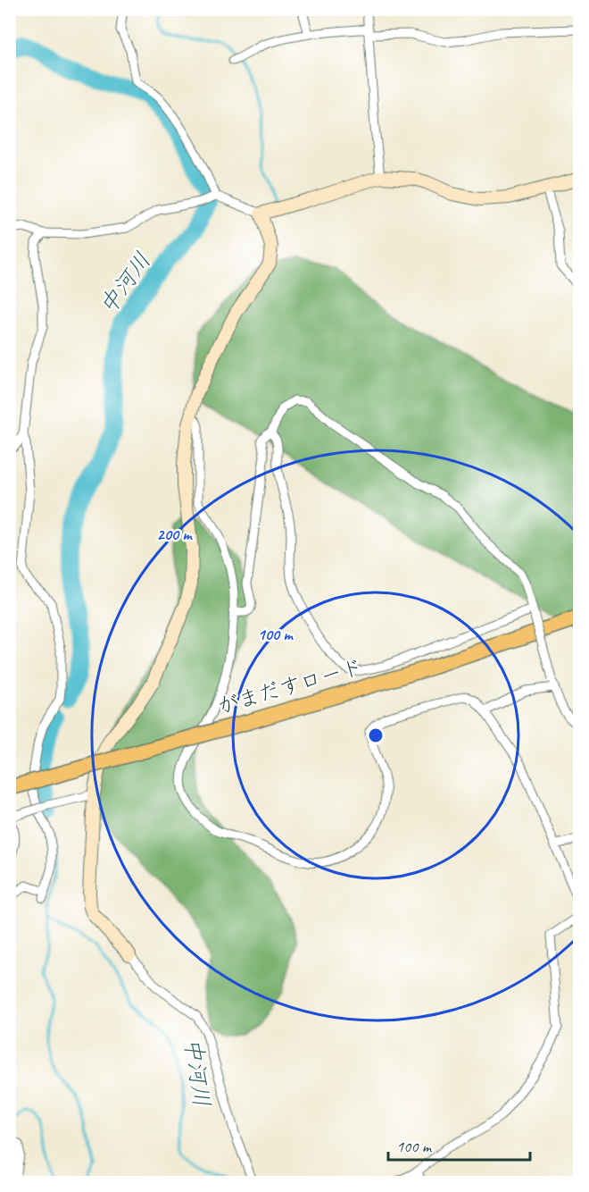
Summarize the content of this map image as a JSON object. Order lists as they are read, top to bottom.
{
  "streets": {
    "highway": ["がまだすロード"]
  },
  "water": ["中河川"],
  "scale_bar": "100 m",
  "rings": ["200 m", "100 m"]
}
